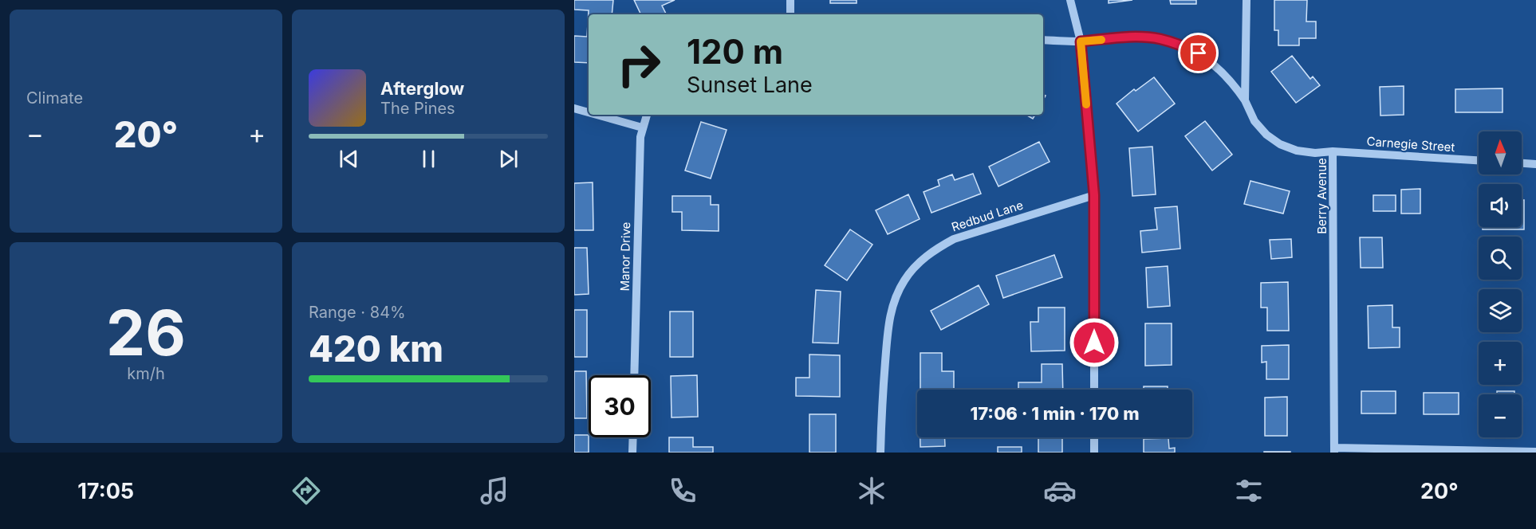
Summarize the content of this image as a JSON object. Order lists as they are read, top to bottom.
{
  "streets": {
    "street": [
      "Carnegie Street",
      "Berry Avenue",
      "Redbud Lane",
      "Manor Drive"
    ]
  },
  "crossings": [
    ["Carnegie Street", "Berry Avenue"]
  ],
  "north": "top",
  "page": {
    "tile": [
      "Climate",
      ["26", "km/h"],
      ["Range · 84%", "420 km"]
    ],
    "turn": ["120 m", "Sunset Lane"],
    "song": ["Afterglow", "The Pines"],
    "heat": ["−", "20°", "+"],
    "map_buttons": ["+", "−"],
    "limit": "30",
    "trip": "17:06 · 1 min · 170 m",
    "tabs": ["17:05", "20°"]
  }
}
